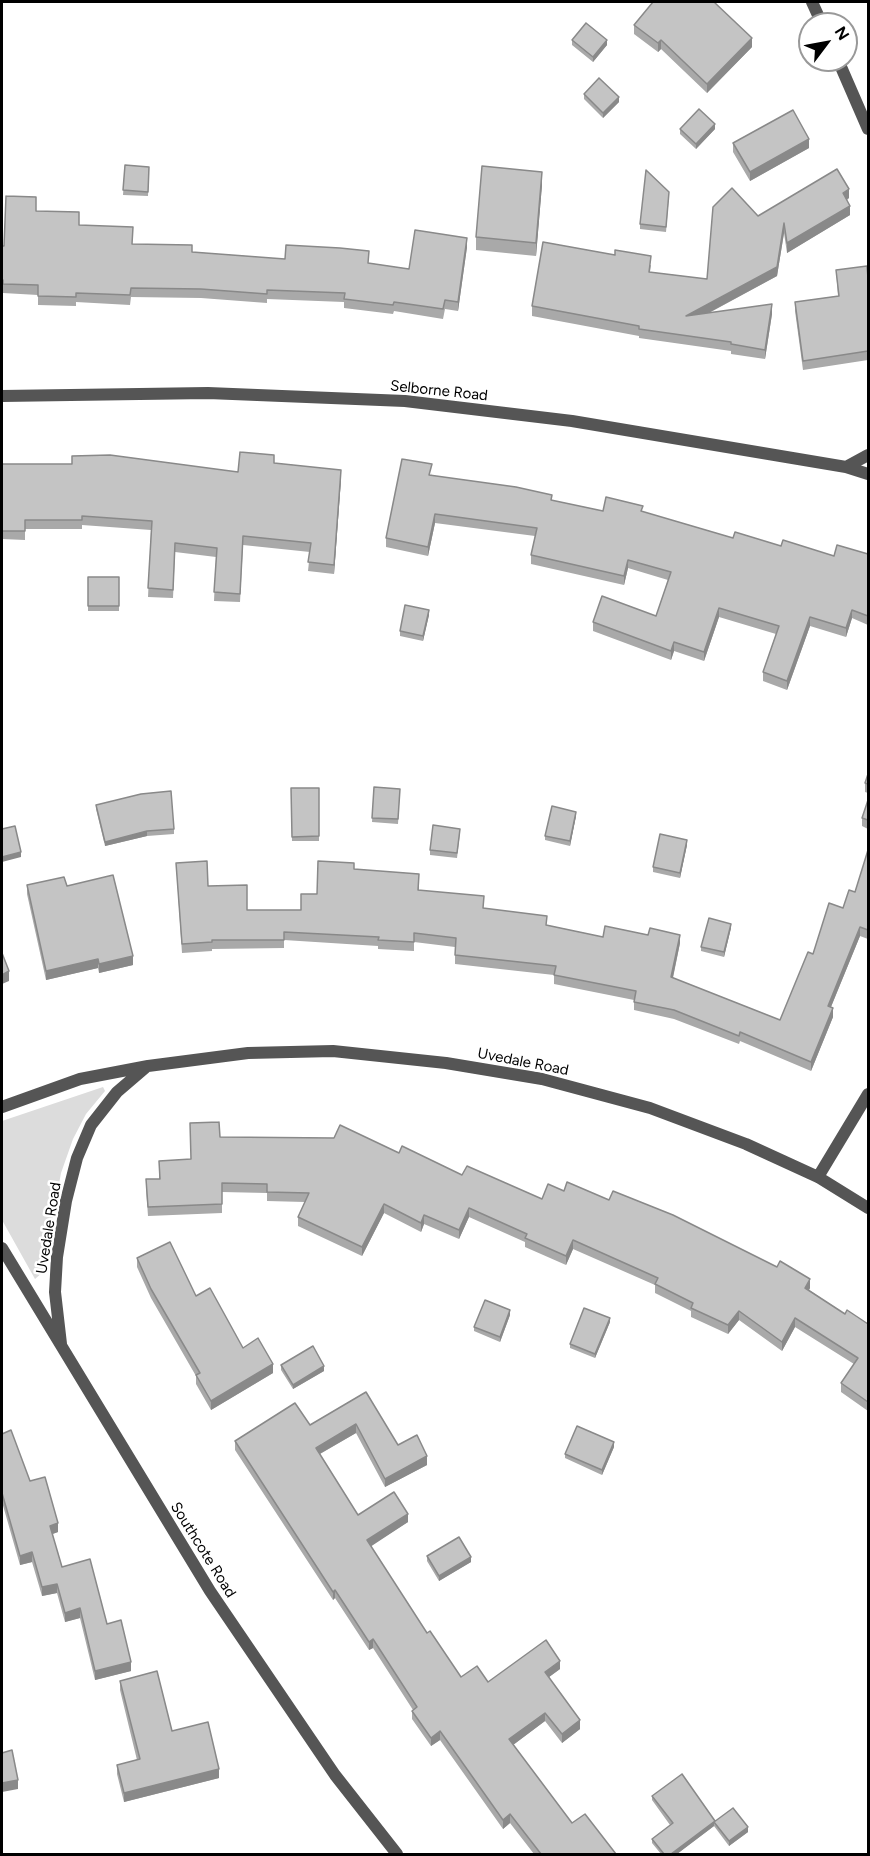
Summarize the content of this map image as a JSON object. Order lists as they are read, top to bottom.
{
  "streets": {
    "street": ["Selborne Road", "Uvedale Road", "Southcote Road"]
  },
  "crossings": [
    ["Uvedale Road", "Southcote Road"]
  ],
  "north": "top right"
}
